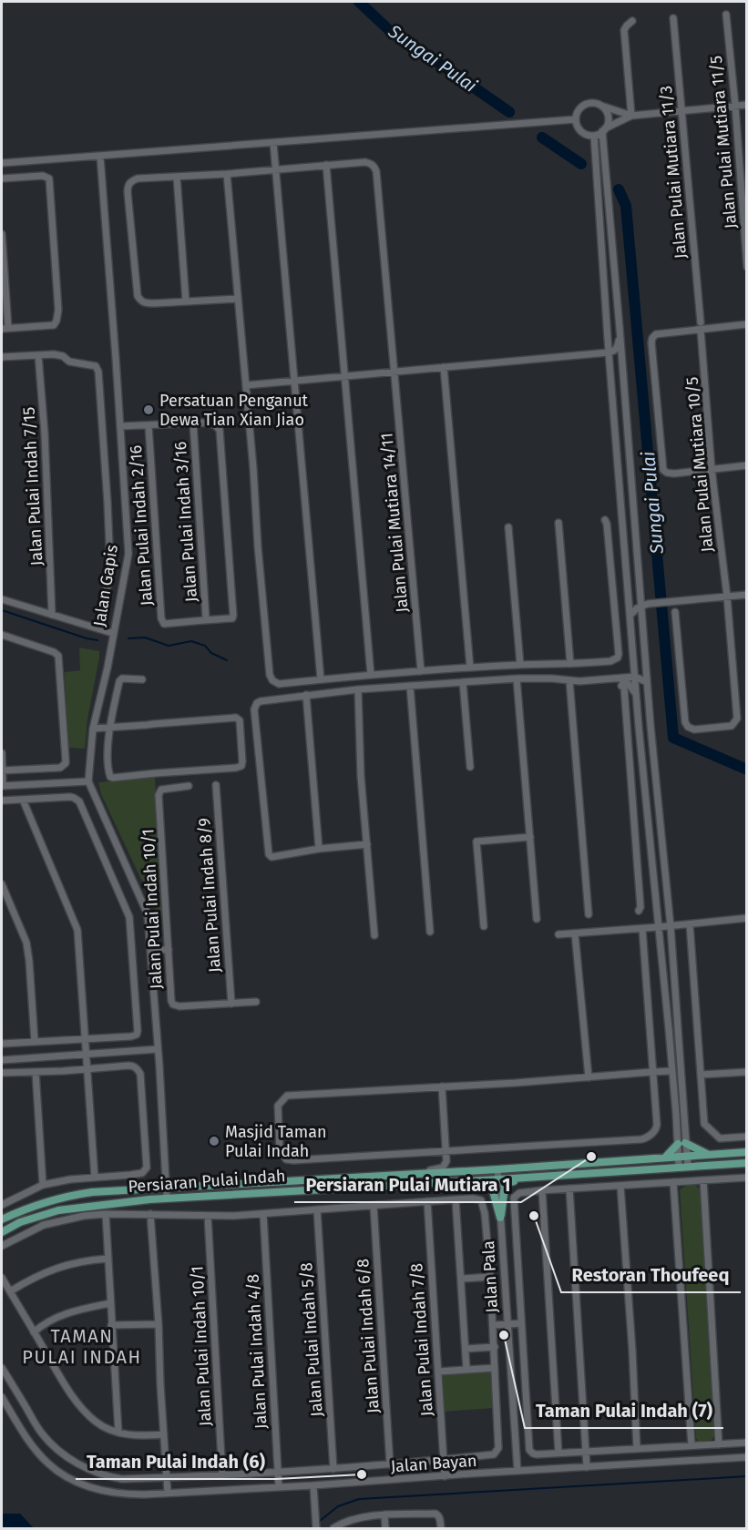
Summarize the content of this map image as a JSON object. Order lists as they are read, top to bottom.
{
  "streets": {
    "main road": ["Persiaran Pulai Indah"],
    "street": [
      "Jalan Pulai Mutiara 11/5",
      "Jalan Pulai Mutiara 11/3",
      "Jalan Pulai Mutiara 10/5",
      "Jalan Pulai Indah 7/15",
      "Jalan Pulai Indah 3/16",
      "Jalan Pulai Mutiara 14/11",
      "Jalan Pulai Indah 2/16",
      "Jalan Gapis",
      "Jalan Pulai Indah 8/9",
      "Jalan Pulai Indah 10/1",
      "Jalan Pala",
      "Jalan Pulai Indah 6/8",
      "Jalan Pulai Indah 5/8",
      "Jalan Pulai Indah 7/8",
      "Jalan Pulai Indah 4/8",
      "Jalan Bayan"
    ]
  },
  "crossings": [
    ["Jalan Pulai Mutiara 11/3", "Jalan Pulai Mutiara 10/5"],
    ["Jalan Pulai Indah 3/16", "Jalan Pulai Indah 2/16"],
    ["Jalan Gapis", "Jalan Pulai Indah 10/1"],
    ["Jalan Pulai Indah 8/9", "Jalan Pulai Indah 10/1"],
    ["Jalan Pulai Indah 10/1", "Persiaran Pulai Indah"],
    ["Persiaran Pulai Indah", "Jalan Pala"],
    ["Jalan Pala", "Jalan Bayan"],
    ["Jalan Pulai Indah 7/8", "Jalan Bayan"],
    ["Jalan Pulai Indah 4/8", "Jalan Bayan"]
  ],
  "districts": ["TAMAN PULAI INDAH"],
  "water": ["Sungai Pulai"],
  "places": [
    "Persatuan Penganut Dewa Tian Xian Jiao",
    "Masjid Taman Pulai Indah",
    "Persiaran Pulai Mutiara 1",
    "Restoran Thoufeeq",
    "Taman Pulai Indah (7)",
    "Taman Pulai Indah (6)"
  ]
}
